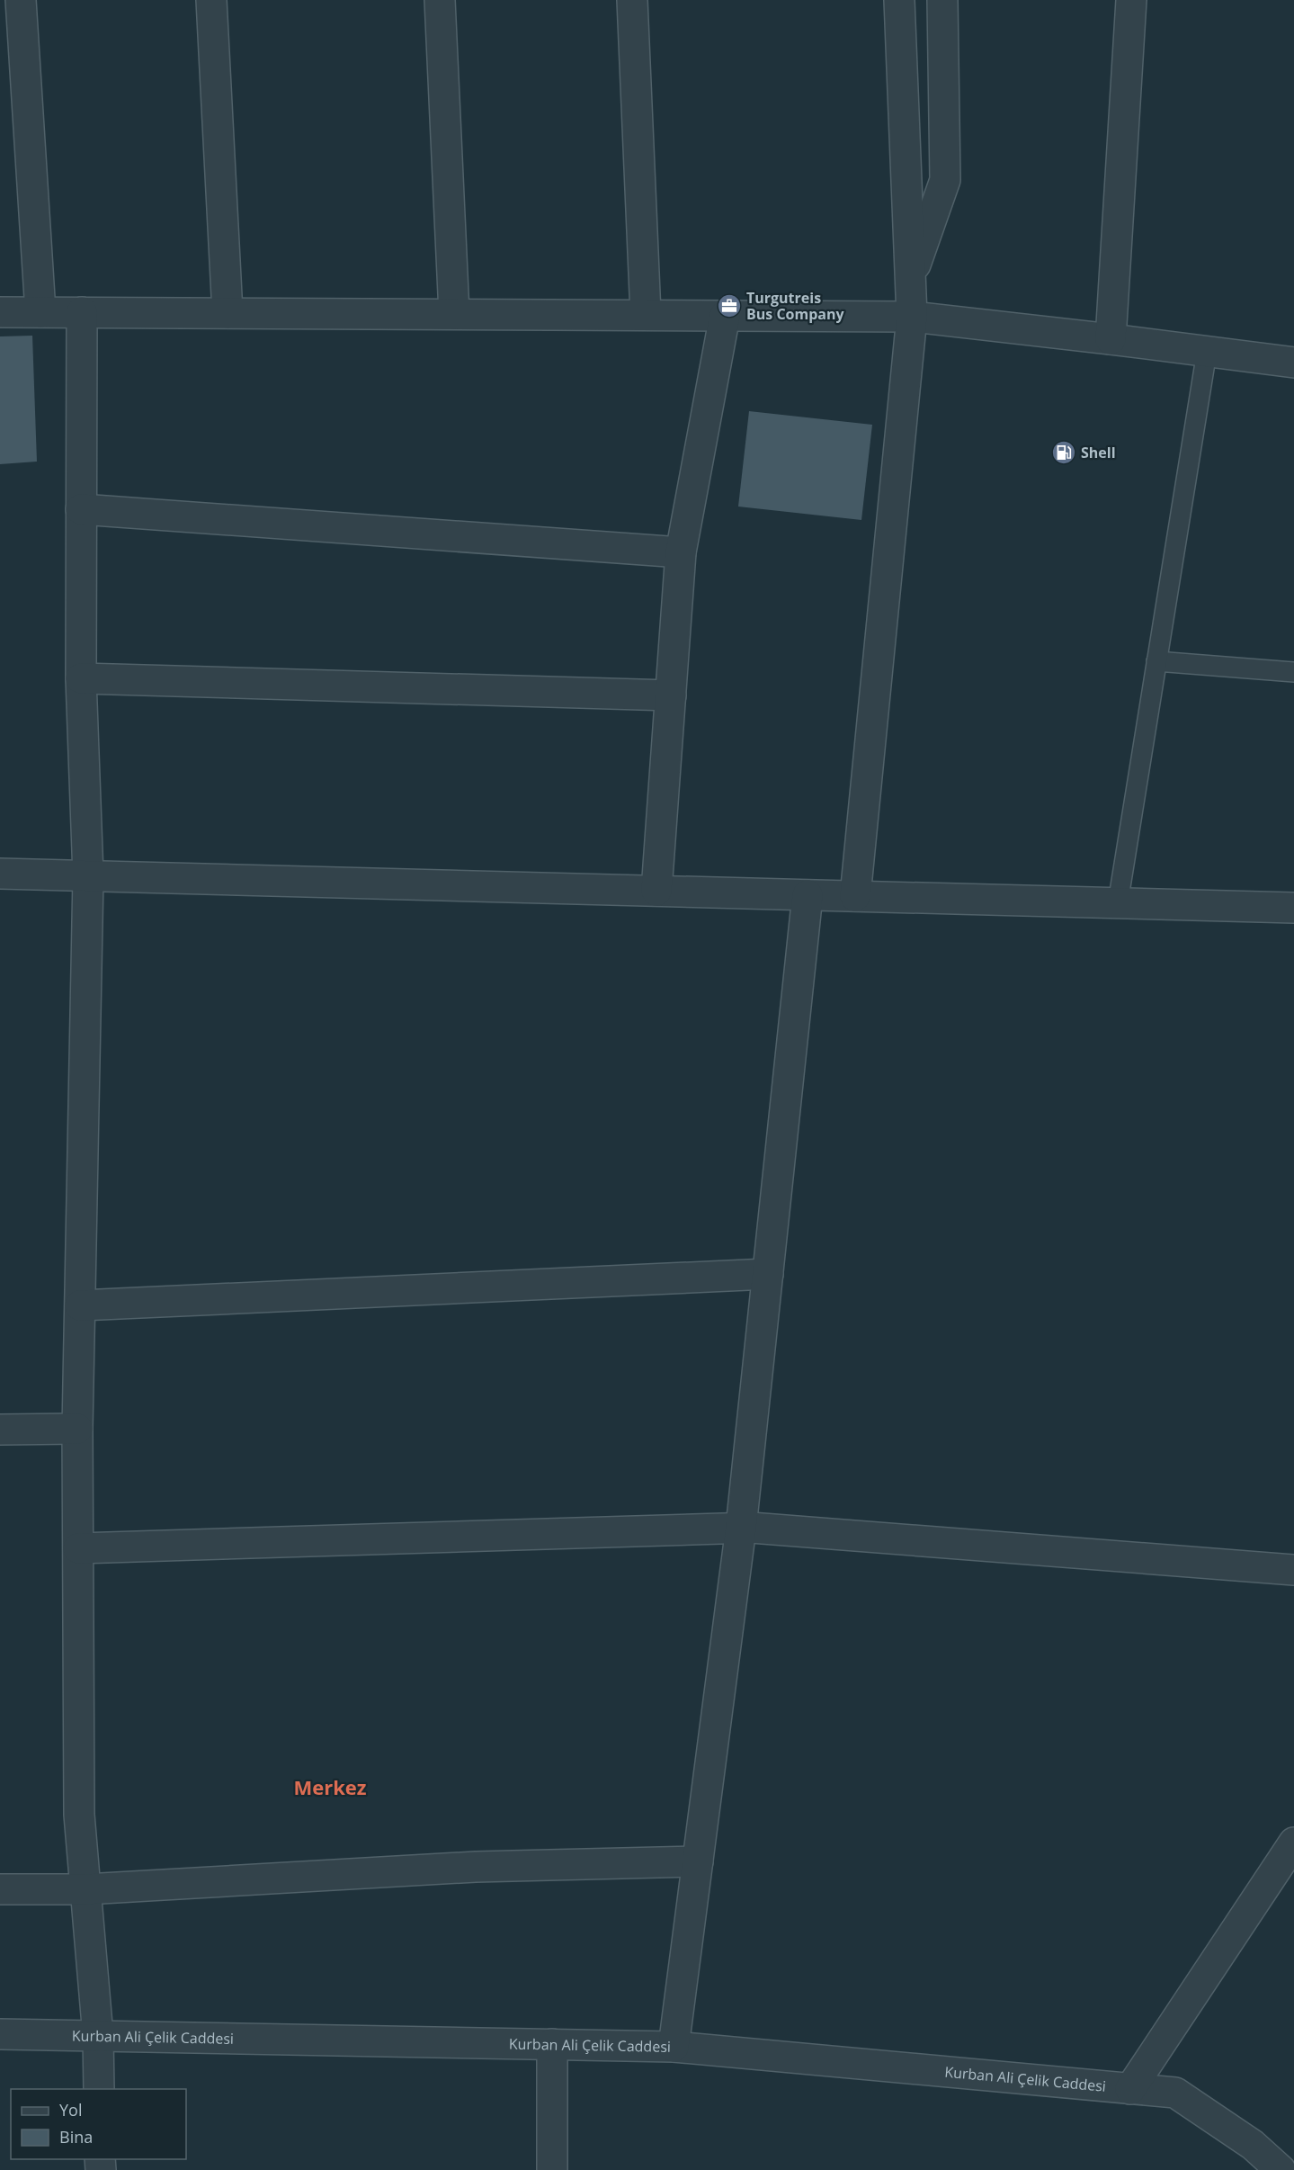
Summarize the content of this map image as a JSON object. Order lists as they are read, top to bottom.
{
  "streets": {
    "street": ["Kurban Ali Çelik Caddesi"]
  },
  "districts": ["Merkez"],
  "places": {
    "office": ["Turgutreis Bus Company"],
    "fuel station": ["Shell"]
  },
  "legend": ["Yol", "Bina"]
}
